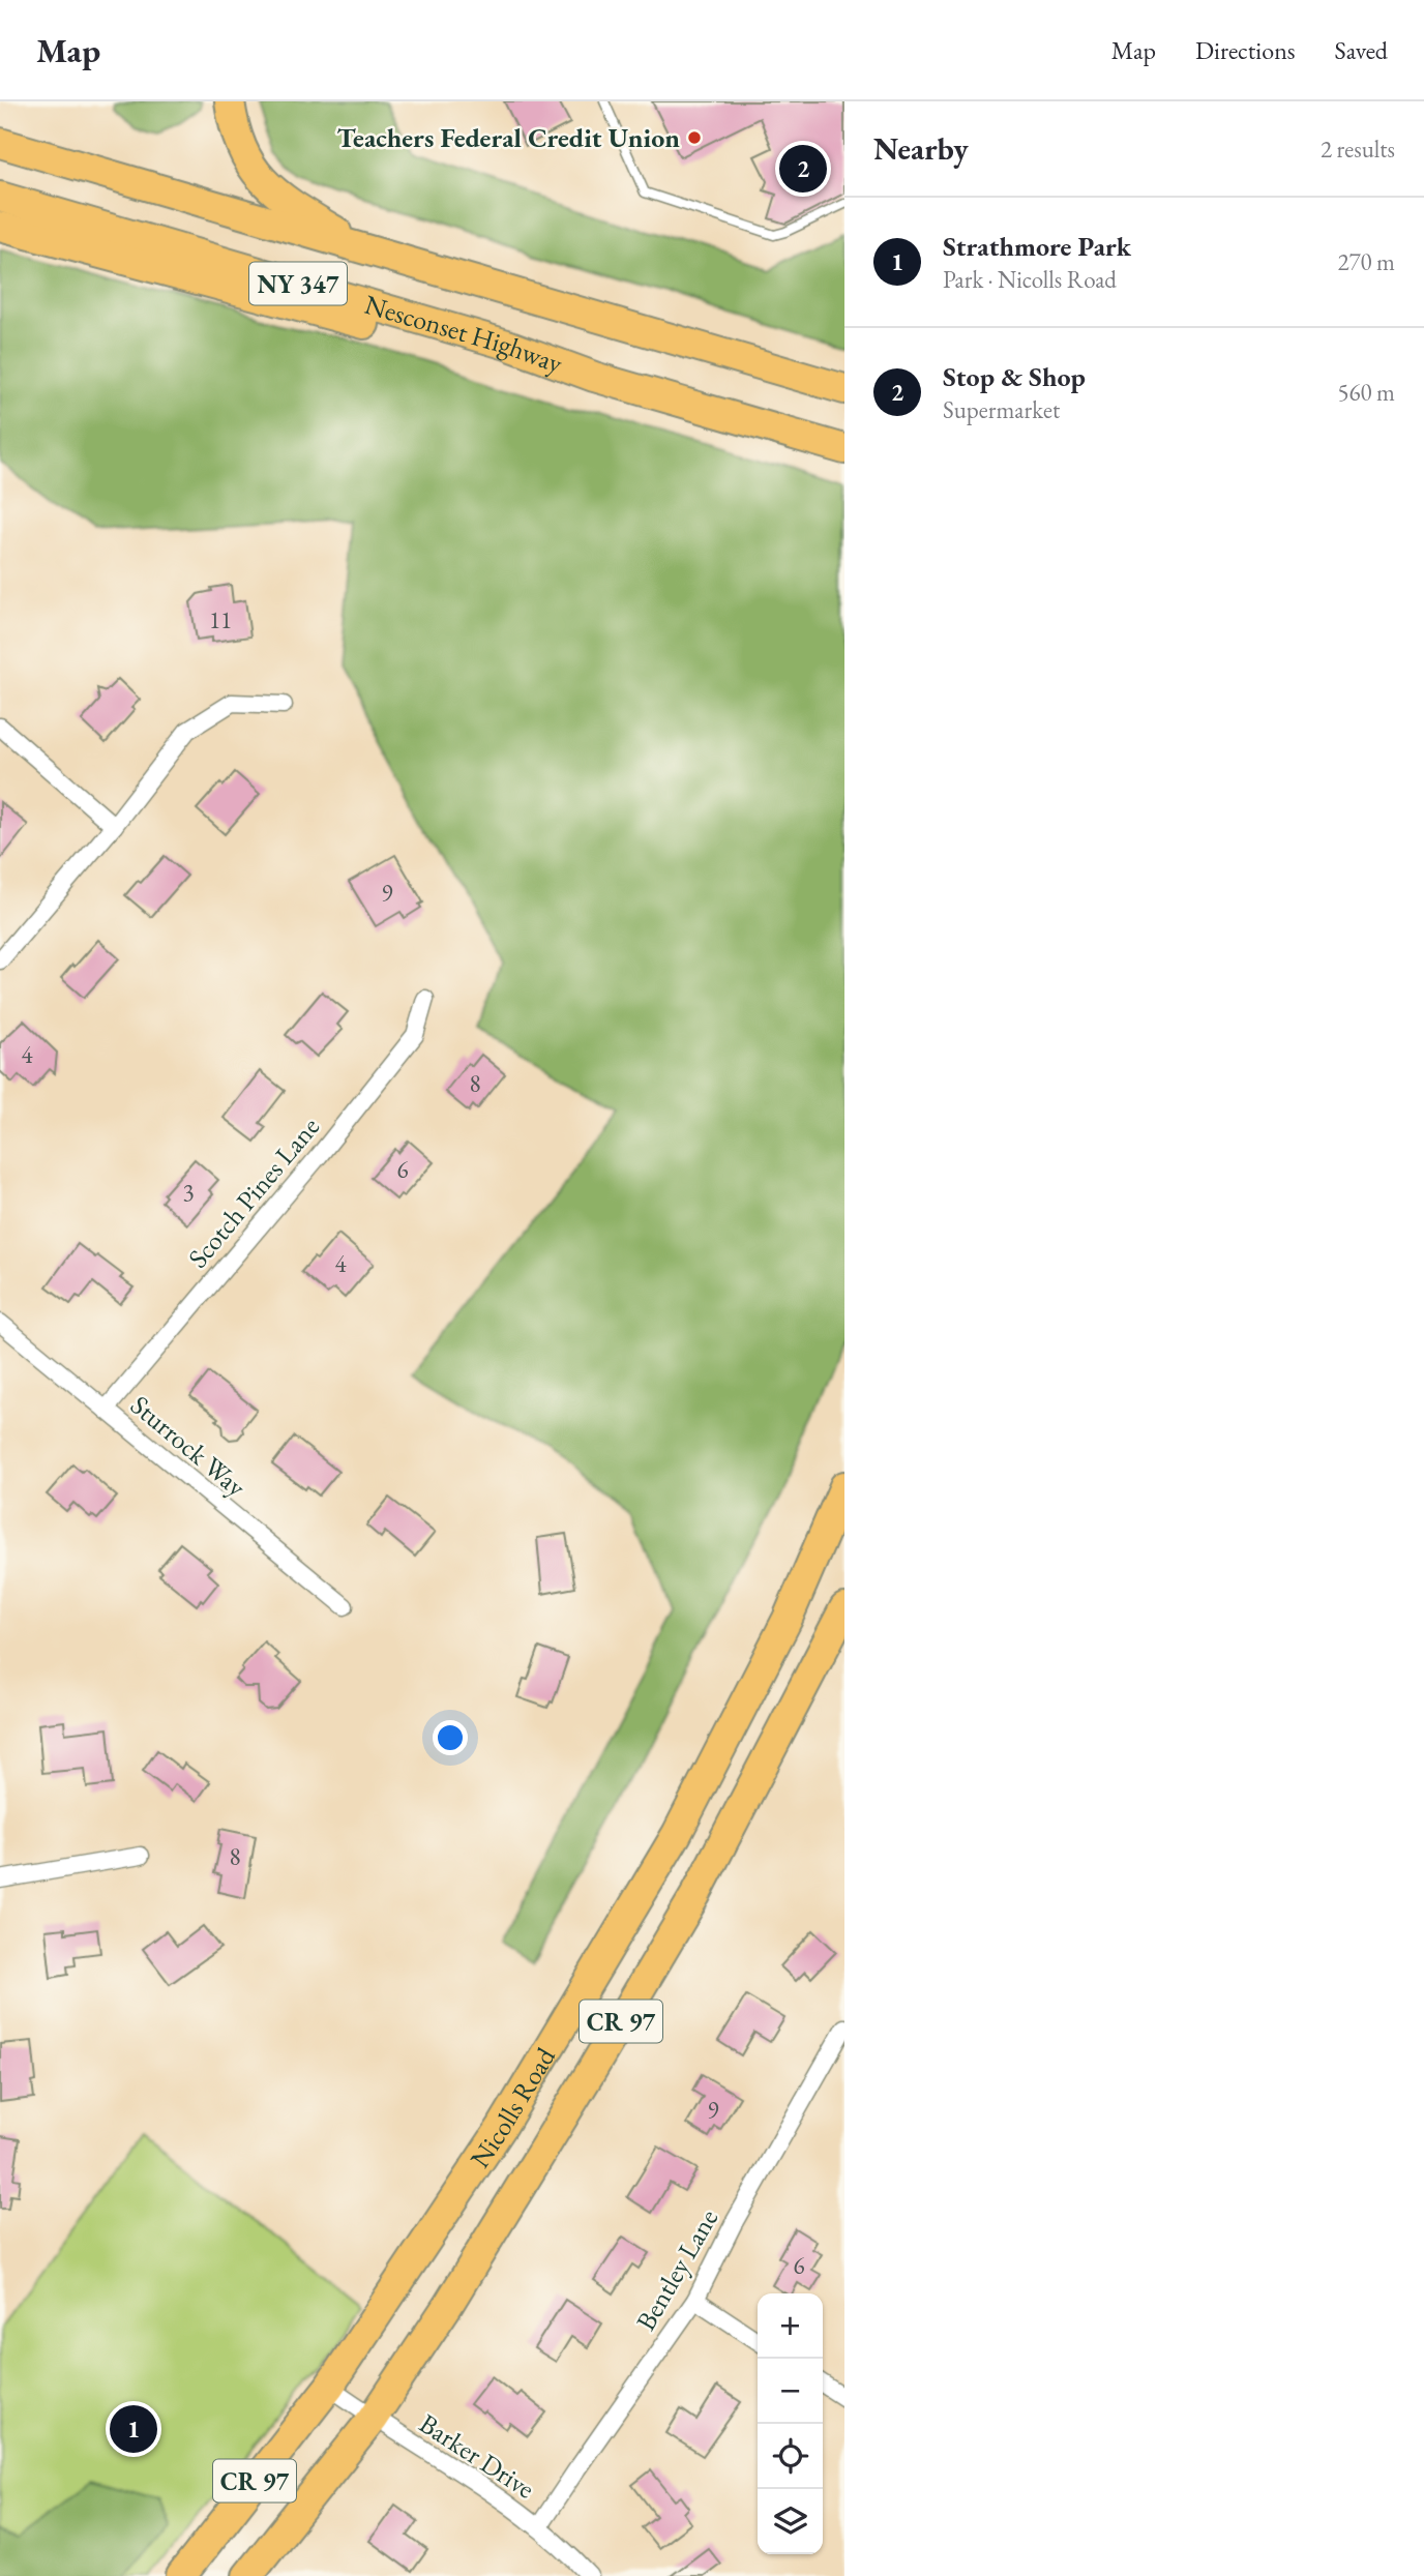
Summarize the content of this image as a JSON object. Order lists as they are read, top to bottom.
{
  "streets": {
    "highway": [
      "NY 347",
      "Nesconset Highway",
      "CR 97",
      "Nicolls Road"
    ],
    "street": [
      "Scotch Pines Lane",
      "Sturrock Way",
      "Bentley Lane",
      "Barker Drive"
    ]
  },
  "crossings": [
    ["Scotch Pines Lane", "Sturrock Way"],
    ["Nicolls Road", "Barker Drive"],
    ["Bentley Lane", "Barker Drive"]
  ],
  "places": ["Teachers Federal Credit Union"],
  "house_numbers": [
    "11",
    "9",
    "4",
    "8",
    "6",
    "3",
    "4",
    "8",
    "9",
    "6"
  ],
  "page": {
    "header": "Map",
    "nav": ["Map", "Directions", "Saved"],
    "heading": ["Nearby", "2 results"],
    "pins": ["2", "1"],
    "list": [
      {
        "mark": "1",
        "name": "Strathmore Park",
        "note": "Park · Nicolls Road",
        "value": "270 m"
      },
      {
        "mark": "2",
        "name": "Stop & Shop",
        "note": "Supermarket",
        "value": "560 m"
      }
    ],
    "map_buttons": ["+", "−"]
  }
}
